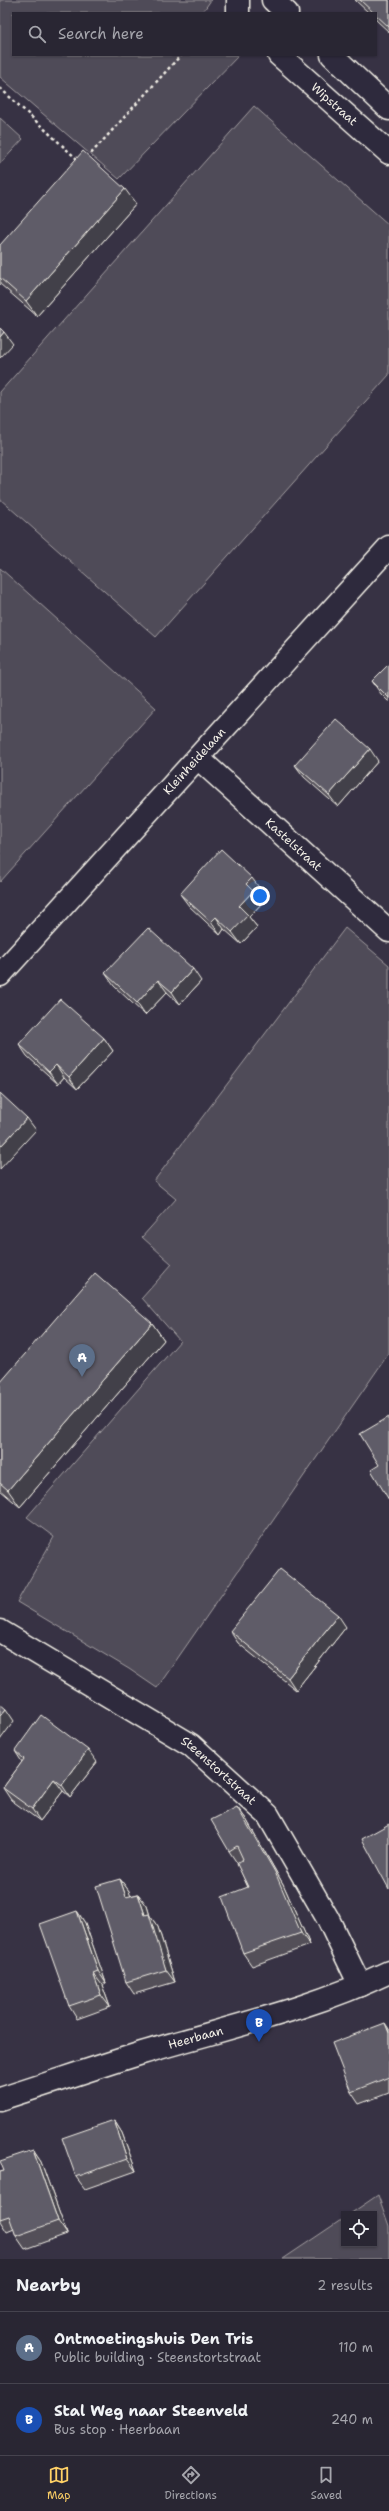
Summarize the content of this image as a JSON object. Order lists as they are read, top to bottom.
{
  "streets": {
    "street": [
      "Wipstraat",
      "Kleinheidelaan",
      "Kastelstraat",
      "Steenstortstraat",
      "Heerbaan"
    ]
  },
  "crossings": [
    ["Kleinheidelaan", "Kastelstraat"],
    ["Steenstortstraat", "Heerbaan"]
  ],
  "page": {
    "search": "Search here",
    "pins": ["A", "B"],
    "heading": ["Nearby", "2 results"],
    "list": [
      {
        "mark": "A",
        "name": "Ontmoetingshuis Den Tris",
        "note": "Public building · Steenstortstraat",
        "value": "110 m"
      },
      {
        "mark": "B",
        "name": "Stal Weg naar Steenveld",
        "note": "Bus stop · Heerbaan",
        "value": "240 m"
      }
    ],
    "nav": ["Map", "Directions", "Saved"]
  }
}
